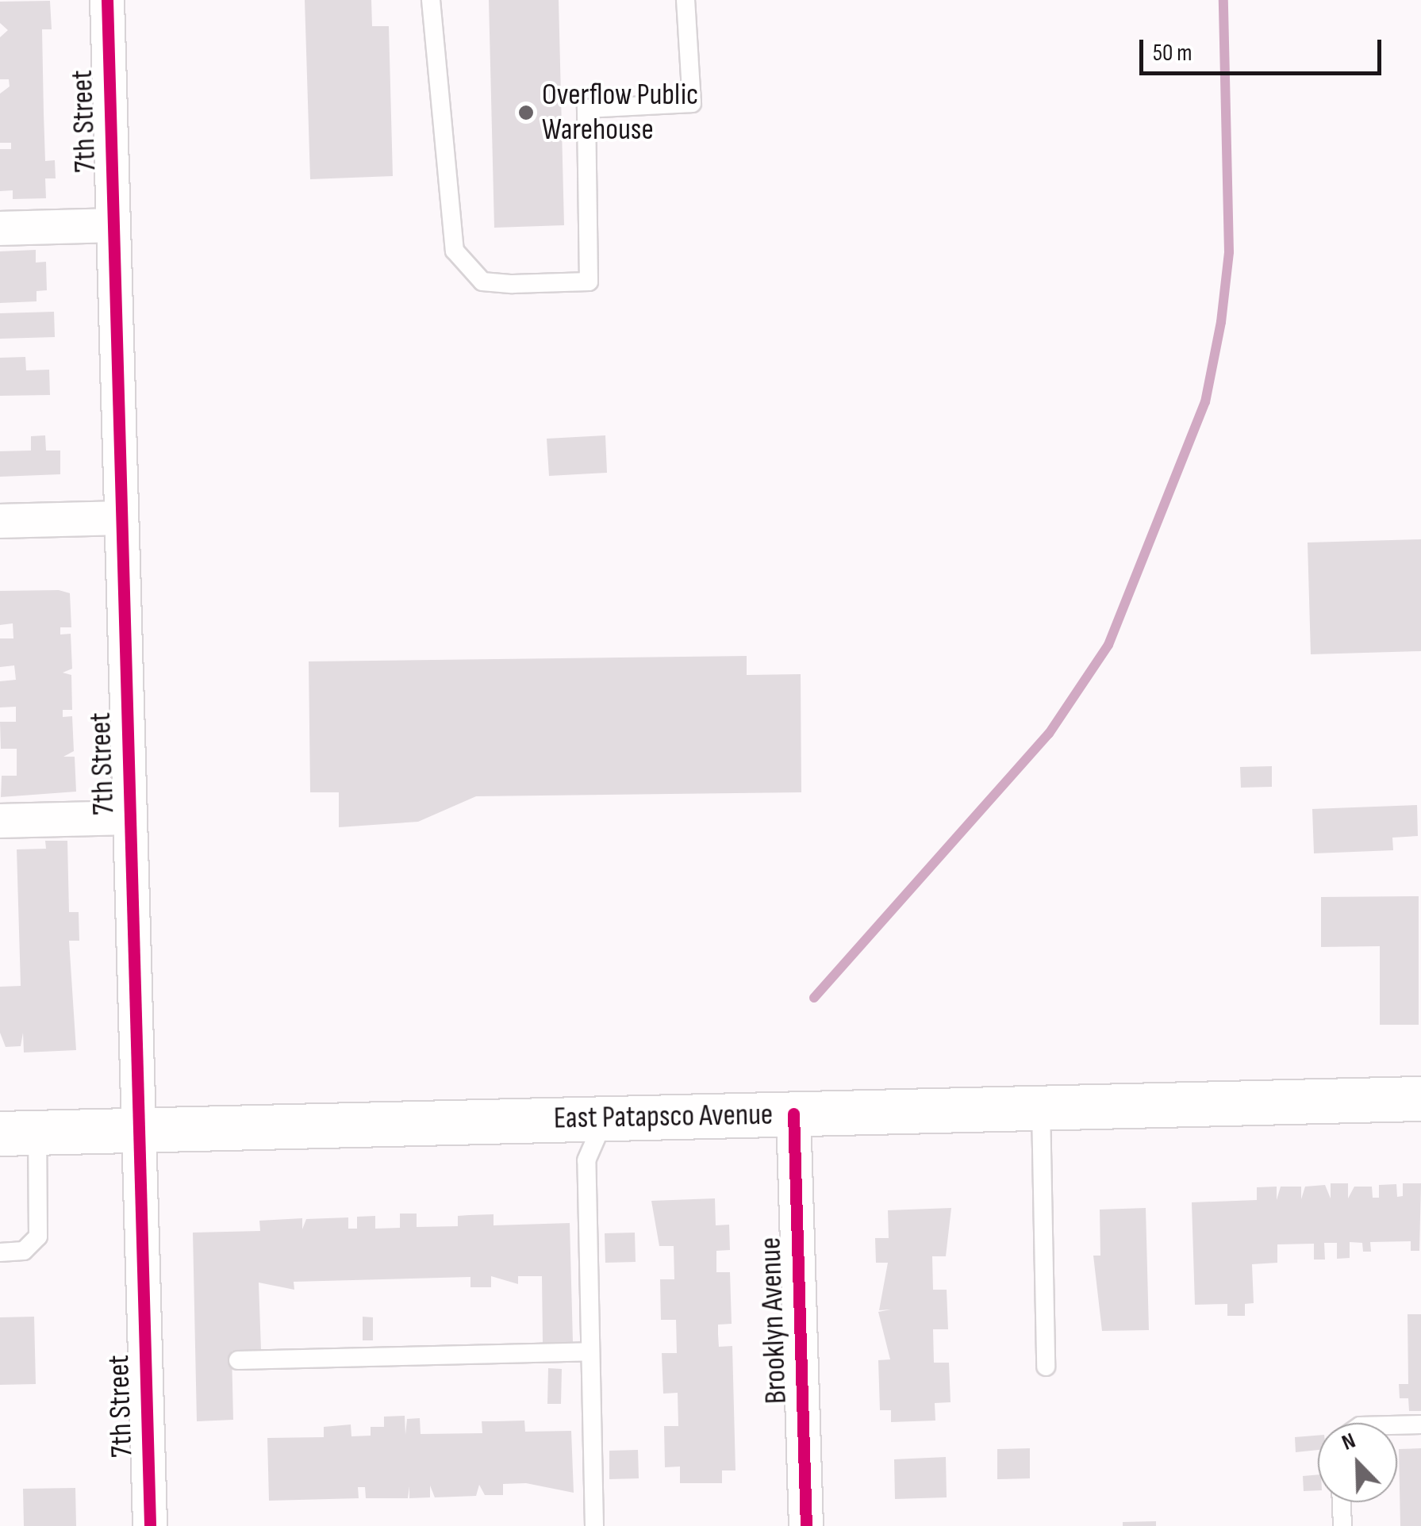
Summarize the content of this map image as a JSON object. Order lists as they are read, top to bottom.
{
  "streets": {
    "main road": ["East Patapsco Avenue"],
    "street": ["7th Street", "Brooklyn Avenue"]
  },
  "crossings": [
    ["7th Street", "East Patapsco Avenue"],
    ["East Patapsco Avenue", "Brooklyn Avenue"]
  ],
  "places": ["Overflow Public Warehouse"],
  "scale_bar": "50 m",
  "north": "top left"
}
